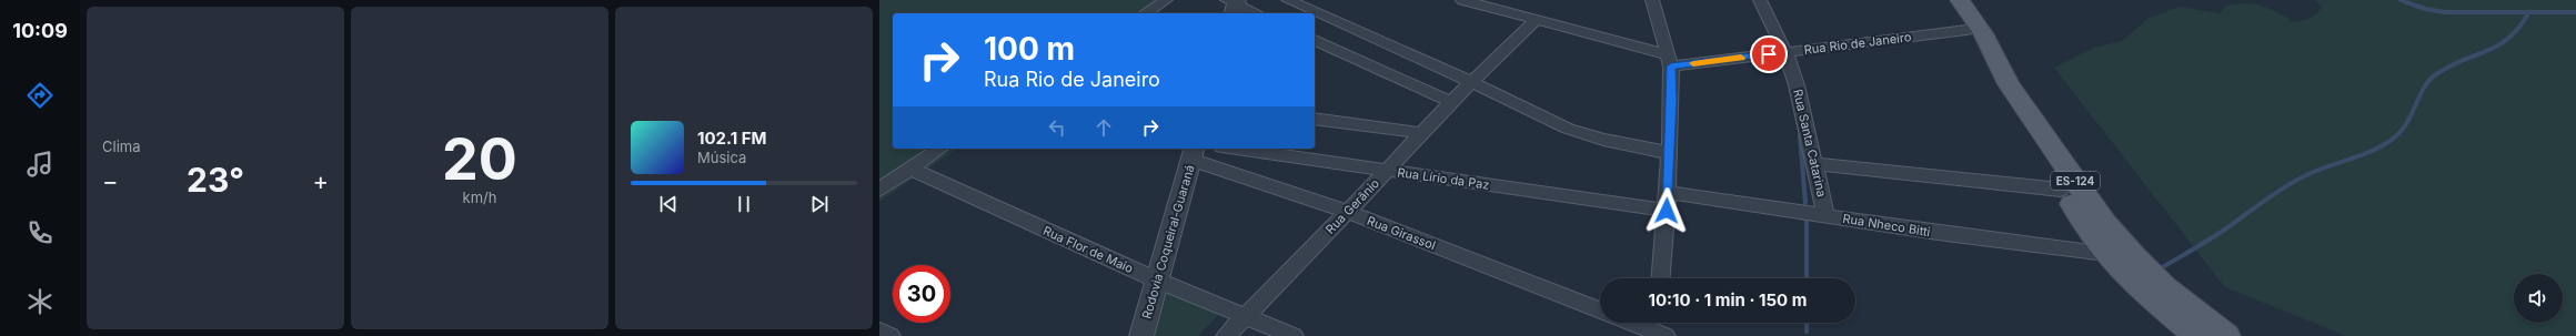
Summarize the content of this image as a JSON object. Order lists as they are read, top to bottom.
{
  "streets": {
    "main road": ["ES-124"],
    "street": [
      "Rua Rio de Janeiro",
      "Rua Santa Catarina",
      "Rua Lírio da Paz",
      "Rua Gerânio",
      "Rua Nheco Bitti",
      "Rua Girassol",
      "Rodovia Coqueiral-Guaraná",
      "Rua Flor de Maio"
    ]
  },
  "crossings": [
    ["Rua Rio de Janeiro", "Rua Santa Catarina"],
    ["Rua Rio de Janeiro", "ES-124"],
    ["Rua Santa Catarina", "Rua Nheco Bitti"],
    ["Rua Lírio da Paz", "Rua Gerânio"],
    ["ES-124", "Rua Nheco Bitti"],
    ["Rua Gerânio", "Rua Girassol"],
    ["Rua Gerânio", "Rua Flor de Maio"],
    ["Rua Girassol", "Rodovia Coqueiral-Guaraná"],
    ["Rodovia Coqueiral-Guaraná", "Rua Flor de Maio"]
  ],
  "page": {
    "tabs": "10:09",
    "tile": [
      "Clima",
      ["20", "km/h"]
    ],
    "turn": ["100 m", "Rua Rio de Janeiro"],
    "song": ["102.1 FM", "Música"],
    "heat": ["−", "23°", "+"],
    "limit": "30",
    "trip": "10:10 · 1 min · 150 m"
  }
}
